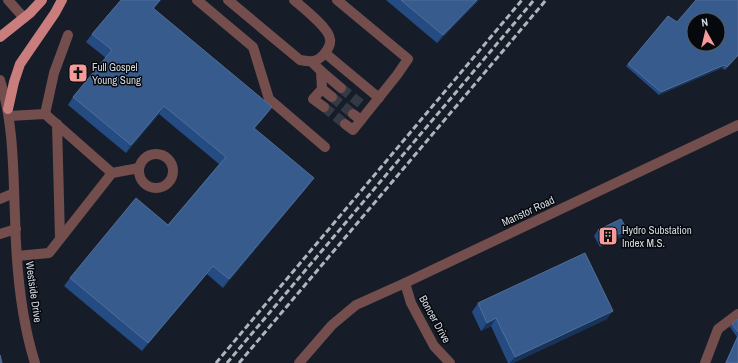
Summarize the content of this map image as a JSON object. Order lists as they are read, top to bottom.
{
  "streets": {
    "street": ["Manstor Road", "Westside Drive", "Boncer Drive"]
  },
  "crossings": [
    ["Manstor Road", "Boncer Drive"]
  ],
  "places": {
    "church": ["Full Gospel Young Sung"],
    "building": ["Hydro Substation Index M.S."]
  },
  "north": "top"
}
